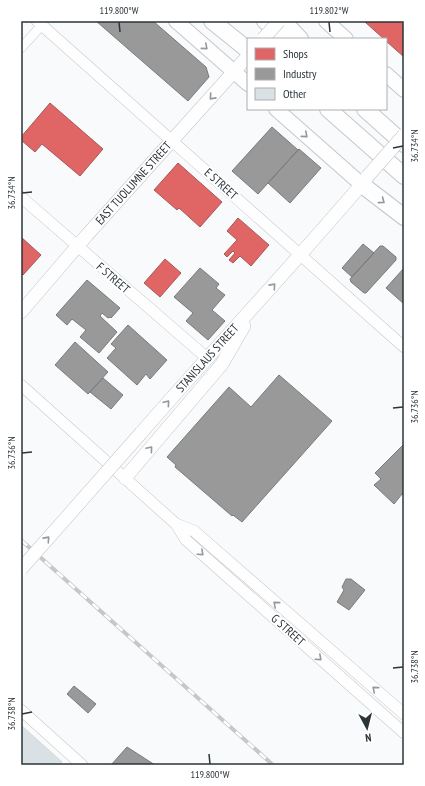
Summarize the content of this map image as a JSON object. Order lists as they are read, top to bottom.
{
  "streets": {
    "main road": ["EAST TUOLUMNE STREET", "STANISLAUS STREET"],
    "street": ["E STREET", "F STREET", "G STREET"]
  },
  "crossings": [
    ["EAST TUOLUMNE STREET", "E STREET"],
    ["EAST TUOLUMNE STREET", "F STREET"],
    ["E STREET", "STANISLAUS STREET"],
    ["F STREET", "STANISLAUS STREET"]
  ],
  "legend": ["Shops", "Industry", "Other"],
  "north": "bottom",
  "coordinates": [
    "119.800°W",
    "119.802°W",
    "36.734°N",
    "36.736°N",
    "36.738°N"
  ]
}
